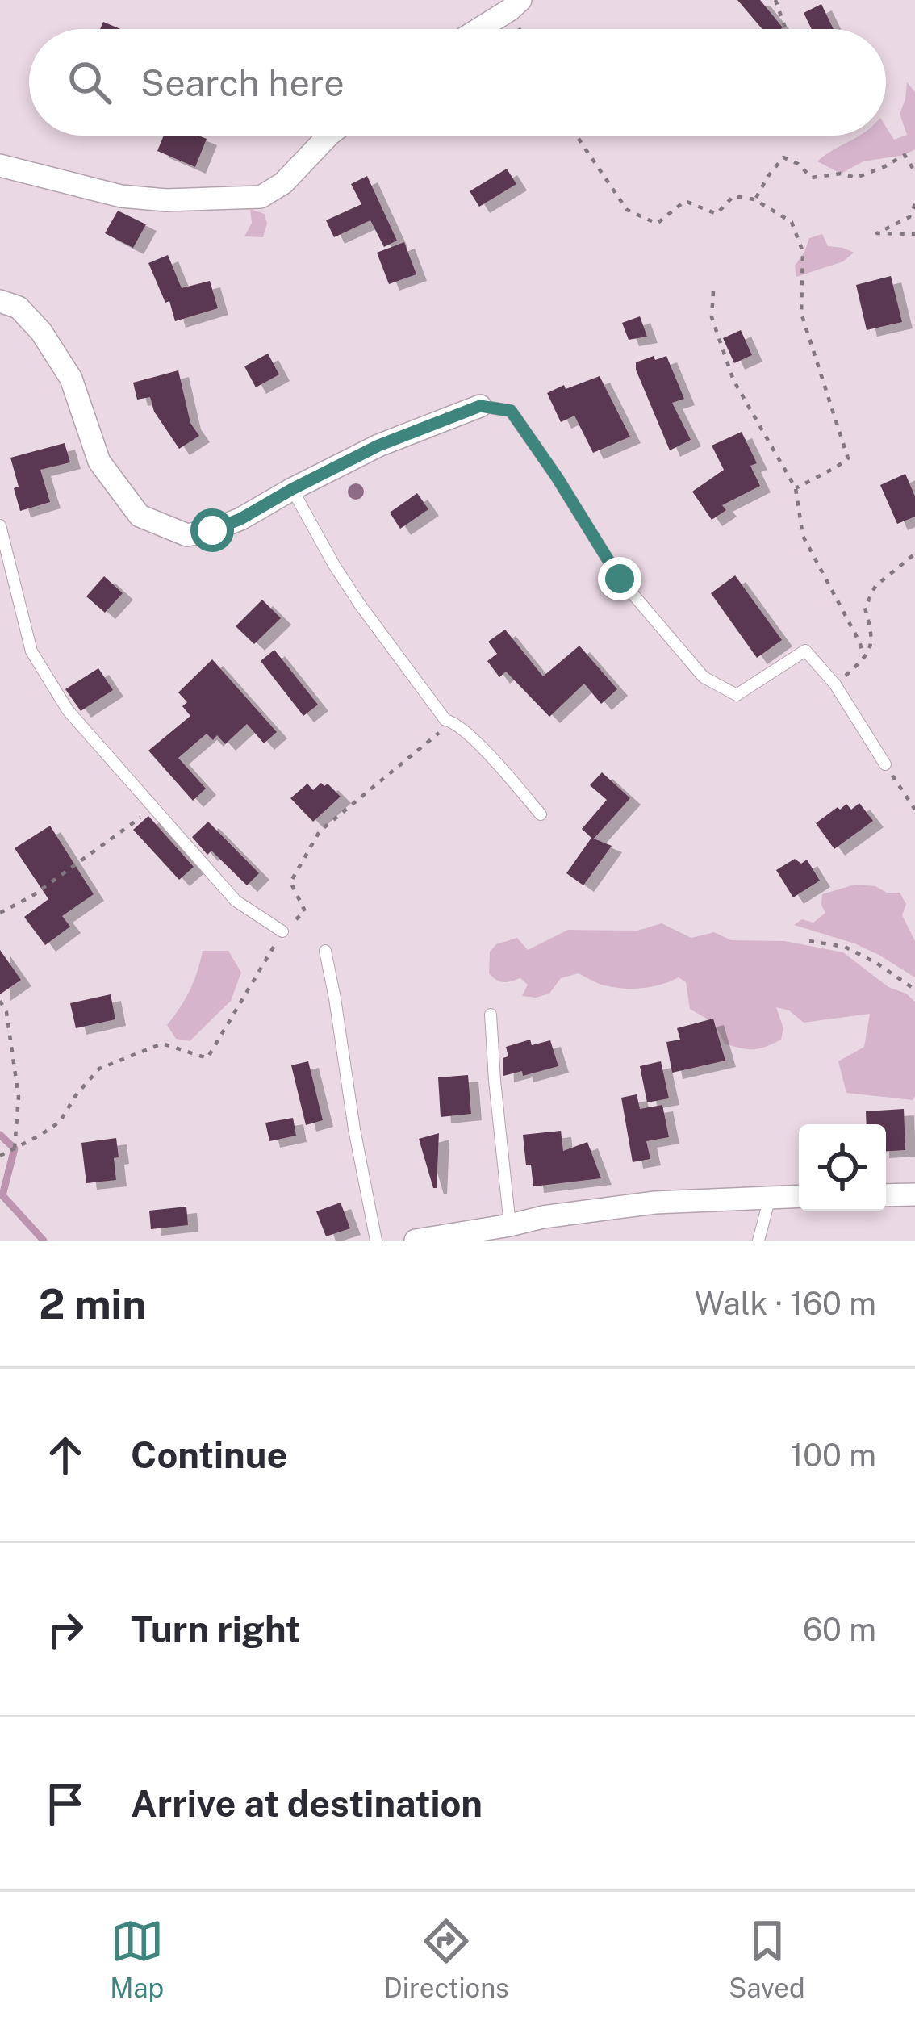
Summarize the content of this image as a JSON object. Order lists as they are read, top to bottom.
{
  "page": {
    "search": "Search here",
    "heading": ["2 min", "Walk · 160 m"],
    "list": [
      ["Continue", "100 m"],
      ["Turn right", "60 m"],
      "Arrive at destination"
    ],
    "nav": ["Map", "Directions", "Saved"]
  }
}
